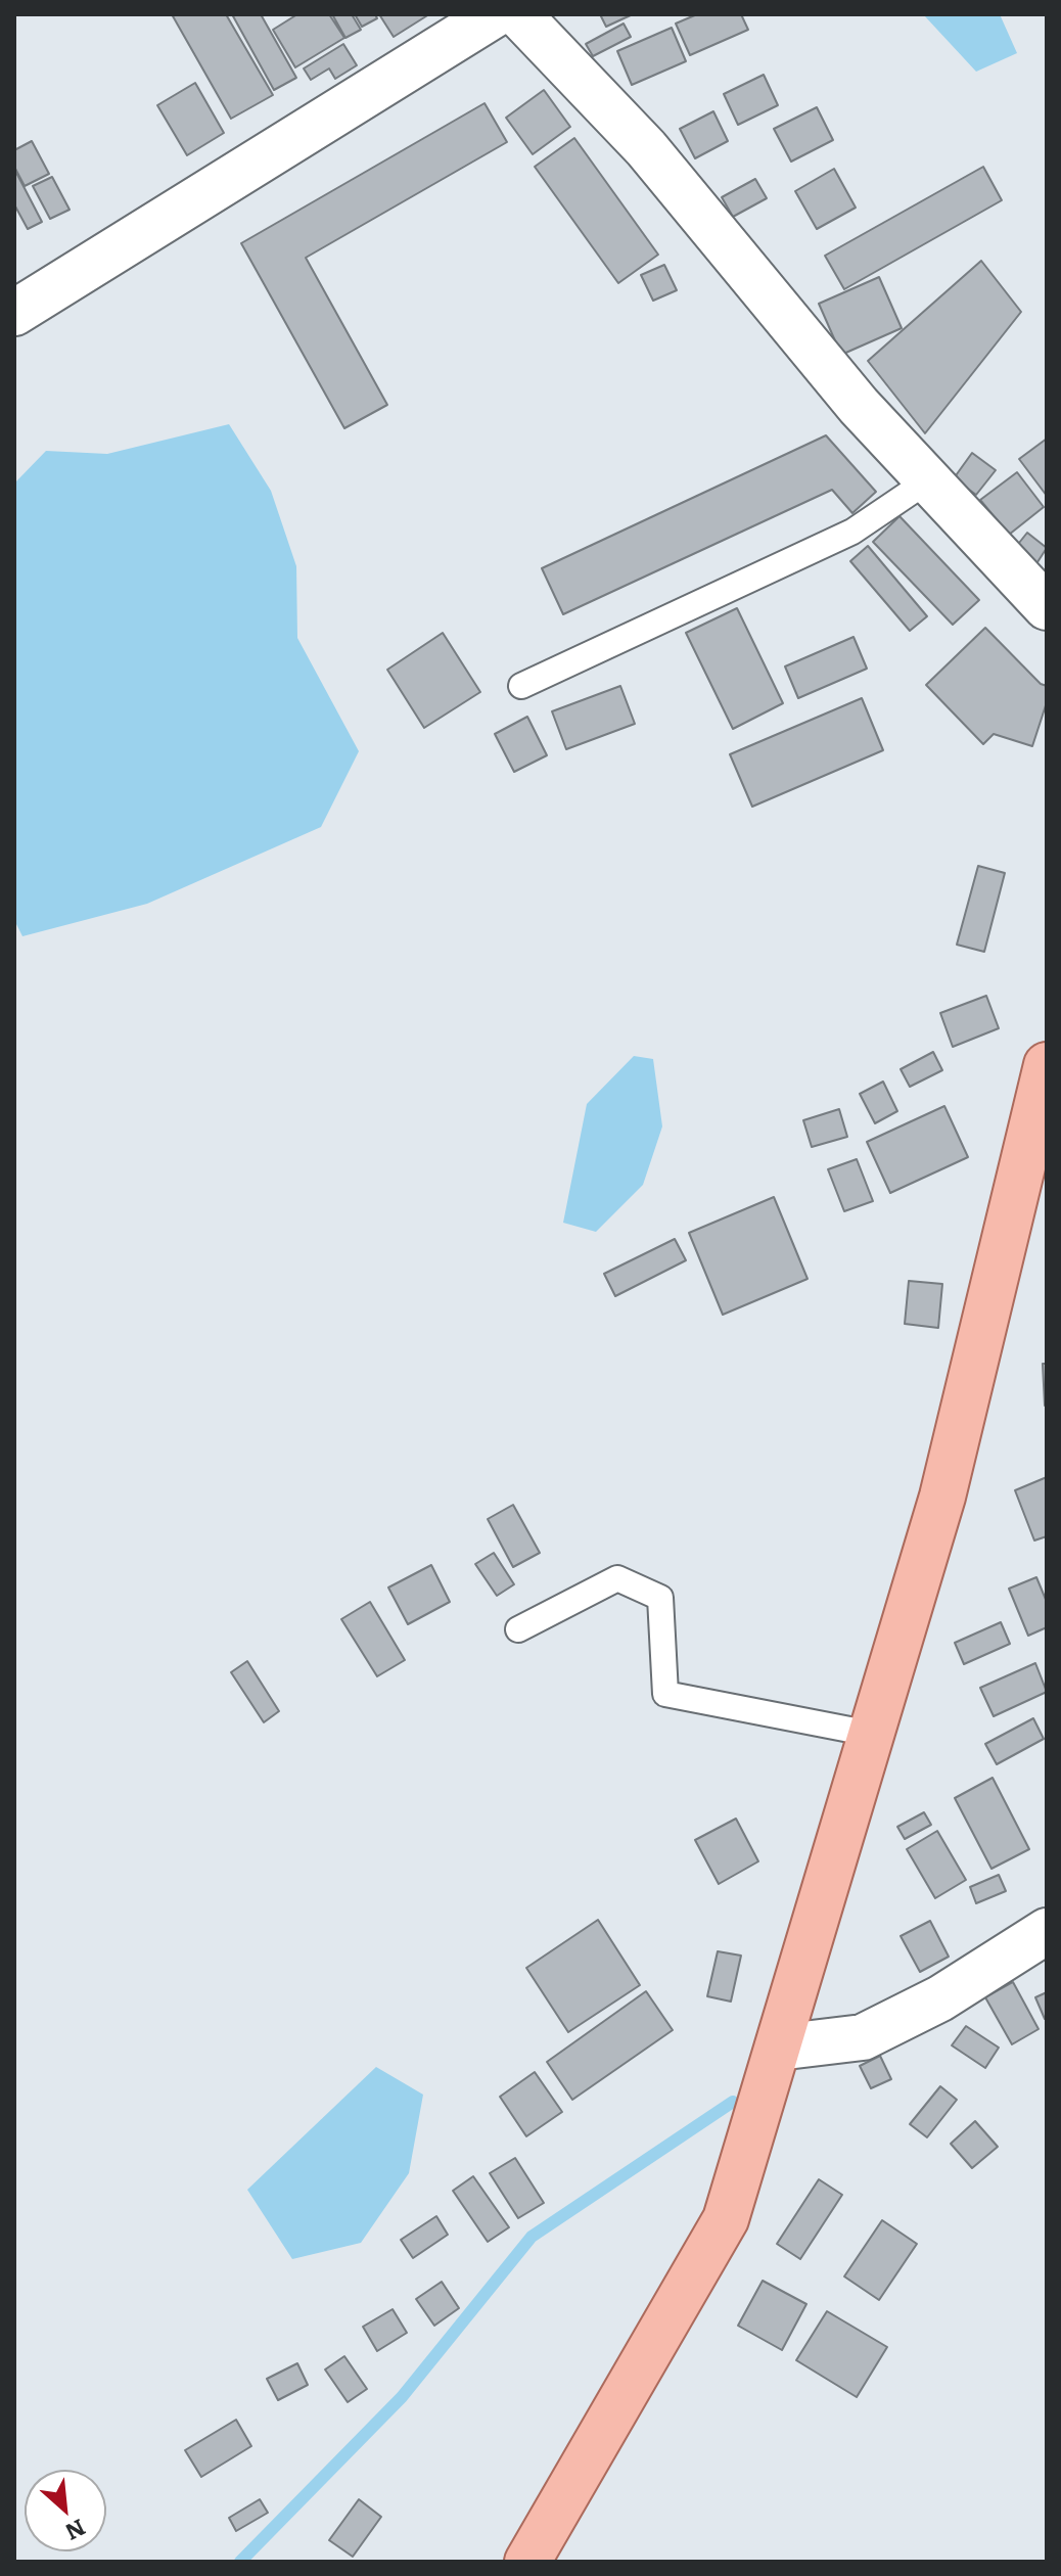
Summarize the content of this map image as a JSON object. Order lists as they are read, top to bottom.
{
  "north": "bottom right"
}
